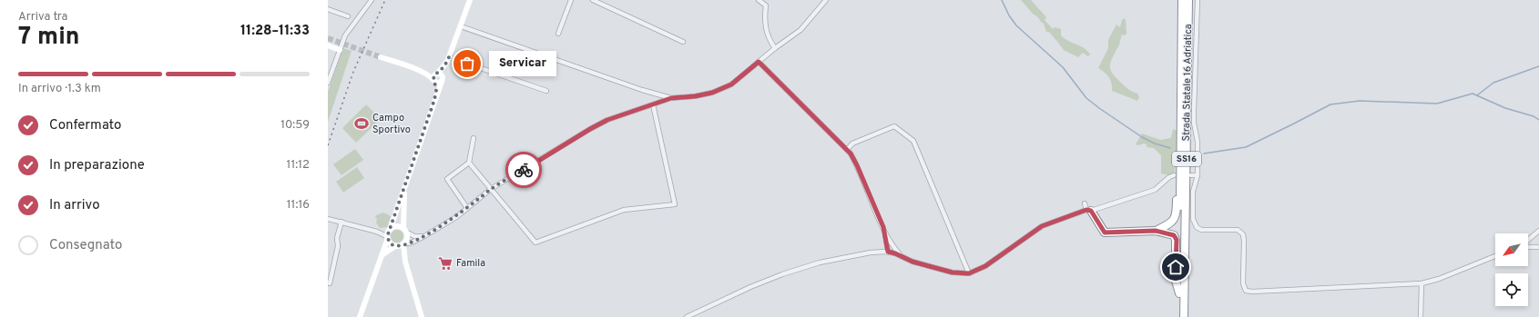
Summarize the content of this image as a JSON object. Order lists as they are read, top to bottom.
{
  "streets": {
    "highway": ["Strada Statale 16 Adriatica", "SS16"]
  },
  "places": {
    "other": ["Servicar"],
    "sports": ["Campo Sportivo"],
    "supermarket": ["Famila"]
  },
  "north": "bottom left",
  "page": {
    "heading": ["7 min", "Arriva tra", "11:28–11:33"],
    "bubble": "Servicar",
    "bar": "In arrivo · 1.3 km",
    "list": [
      ["Confermato", "10:59"],
      ["In preparazione", "11:12"],
      ["In arrivo", "11:16"],
      "Consegnato"
    ]
  }
}
